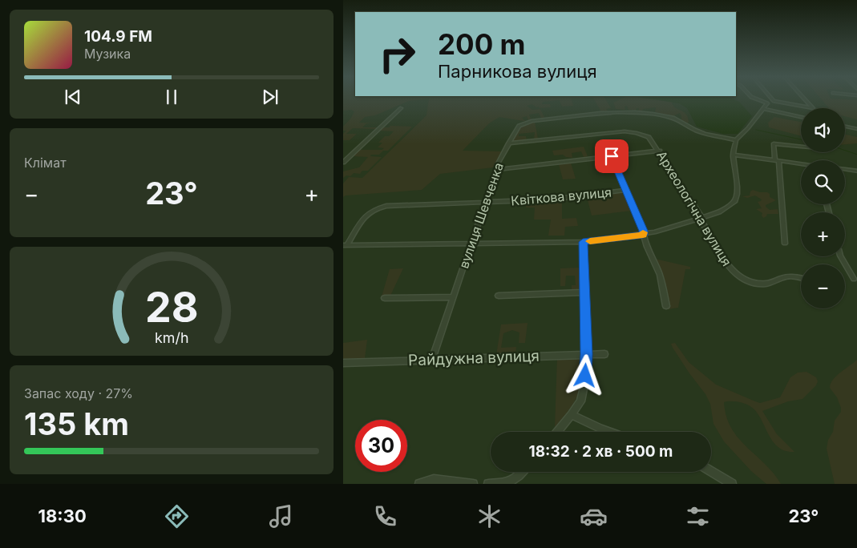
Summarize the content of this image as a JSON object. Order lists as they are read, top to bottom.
{
  "streets": {
    "street": [
      "Квіткова вулиця",
      "Археологічна вулиця",
      "вулиця Шевченка",
      "Райдужна вулиця"
    ]
  },
  "crossings": [
    ["Квіткова вулиця", "вулиця Шевченка"],
    ["Археологічна вулиця", "вулиця Шевченка"],
    ["вулиця Шевченка", "Райдужна вулиця"]
  ],
  "page": {
    "turn": ["200 m", "Парникова вулиця"],
    "song": ["104.9 FM", "Музика"],
    "map_buttons": ["+", "−"],
    "tile": [
      "Клімат",
      ["Запас ходу · 27%", "135 km"]
    ],
    "heat": ["−", "23°", "+"],
    "limit": "30",
    "trip": "18:32 · 2 хв · 500 m",
    "tabs": ["18:30", "23°"],
    "gauge": ["28", "km/h"]
  }
}
